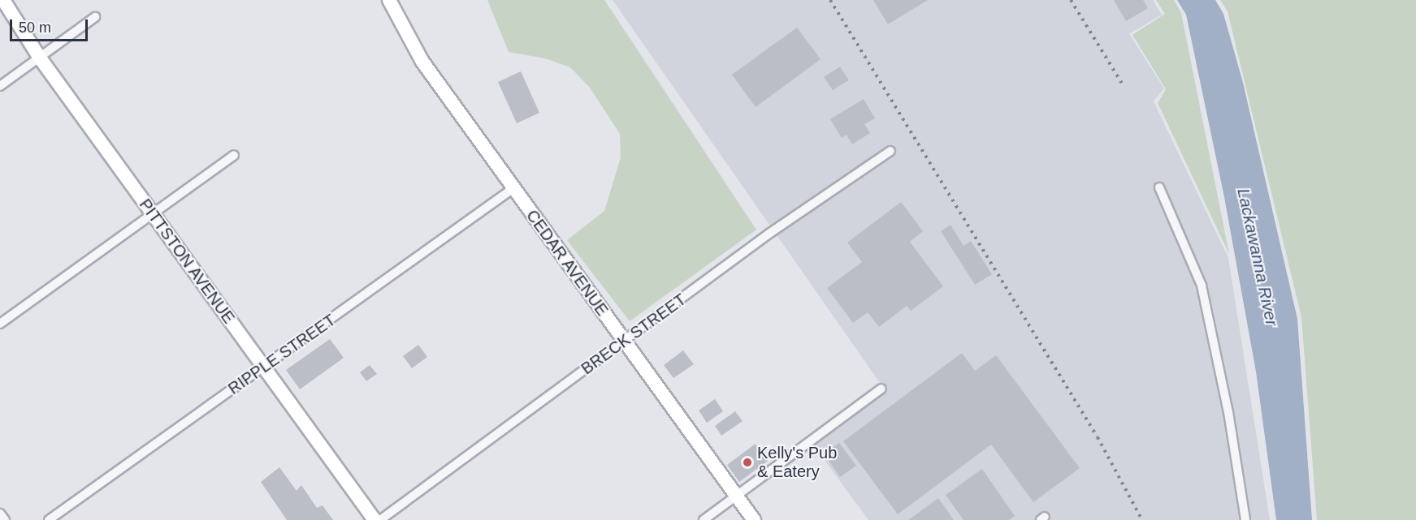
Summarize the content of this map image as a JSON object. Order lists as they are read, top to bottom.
{
  "streets": {
    "main road": ["PITTSTON AVENUE", "CEDAR AVENUE"],
    "street": ["BRECK STREET", "RIPPLE STREET"]
  },
  "crossings": [
    ["PITTSTON AVENUE", "RIPPLE STREET"],
    ["CEDAR AVENUE", "BRECK STREET"],
    ["CEDAR AVENUE", "RIPPLE STREET"]
  ],
  "water": ["Lackawanna River"],
  "places": ["Kelly's Pub & Eatery"],
  "scale_bar": "50 m"
}
